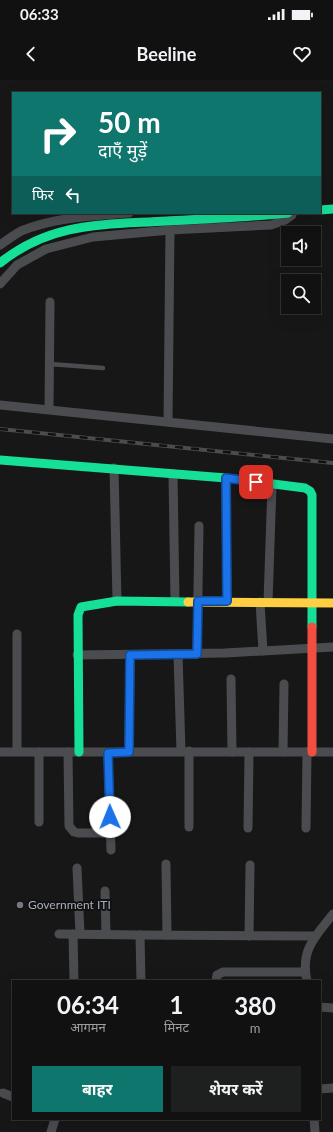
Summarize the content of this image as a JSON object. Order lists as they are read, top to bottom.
{
  "places": ["Government ITI"],
  "page": {
    "status": "06:33",
    "header": "Beeline",
    "turn": ["50 m", "दाएँ मुड़ें"],
    "then": "फिर",
    "eta": [
      "06:34",
      "आगमन",
      "1",
      "मिनट",
      "380",
      "m"
    ],
    "buttons": ["बाहर", "शेयर करें"]
  }
}
